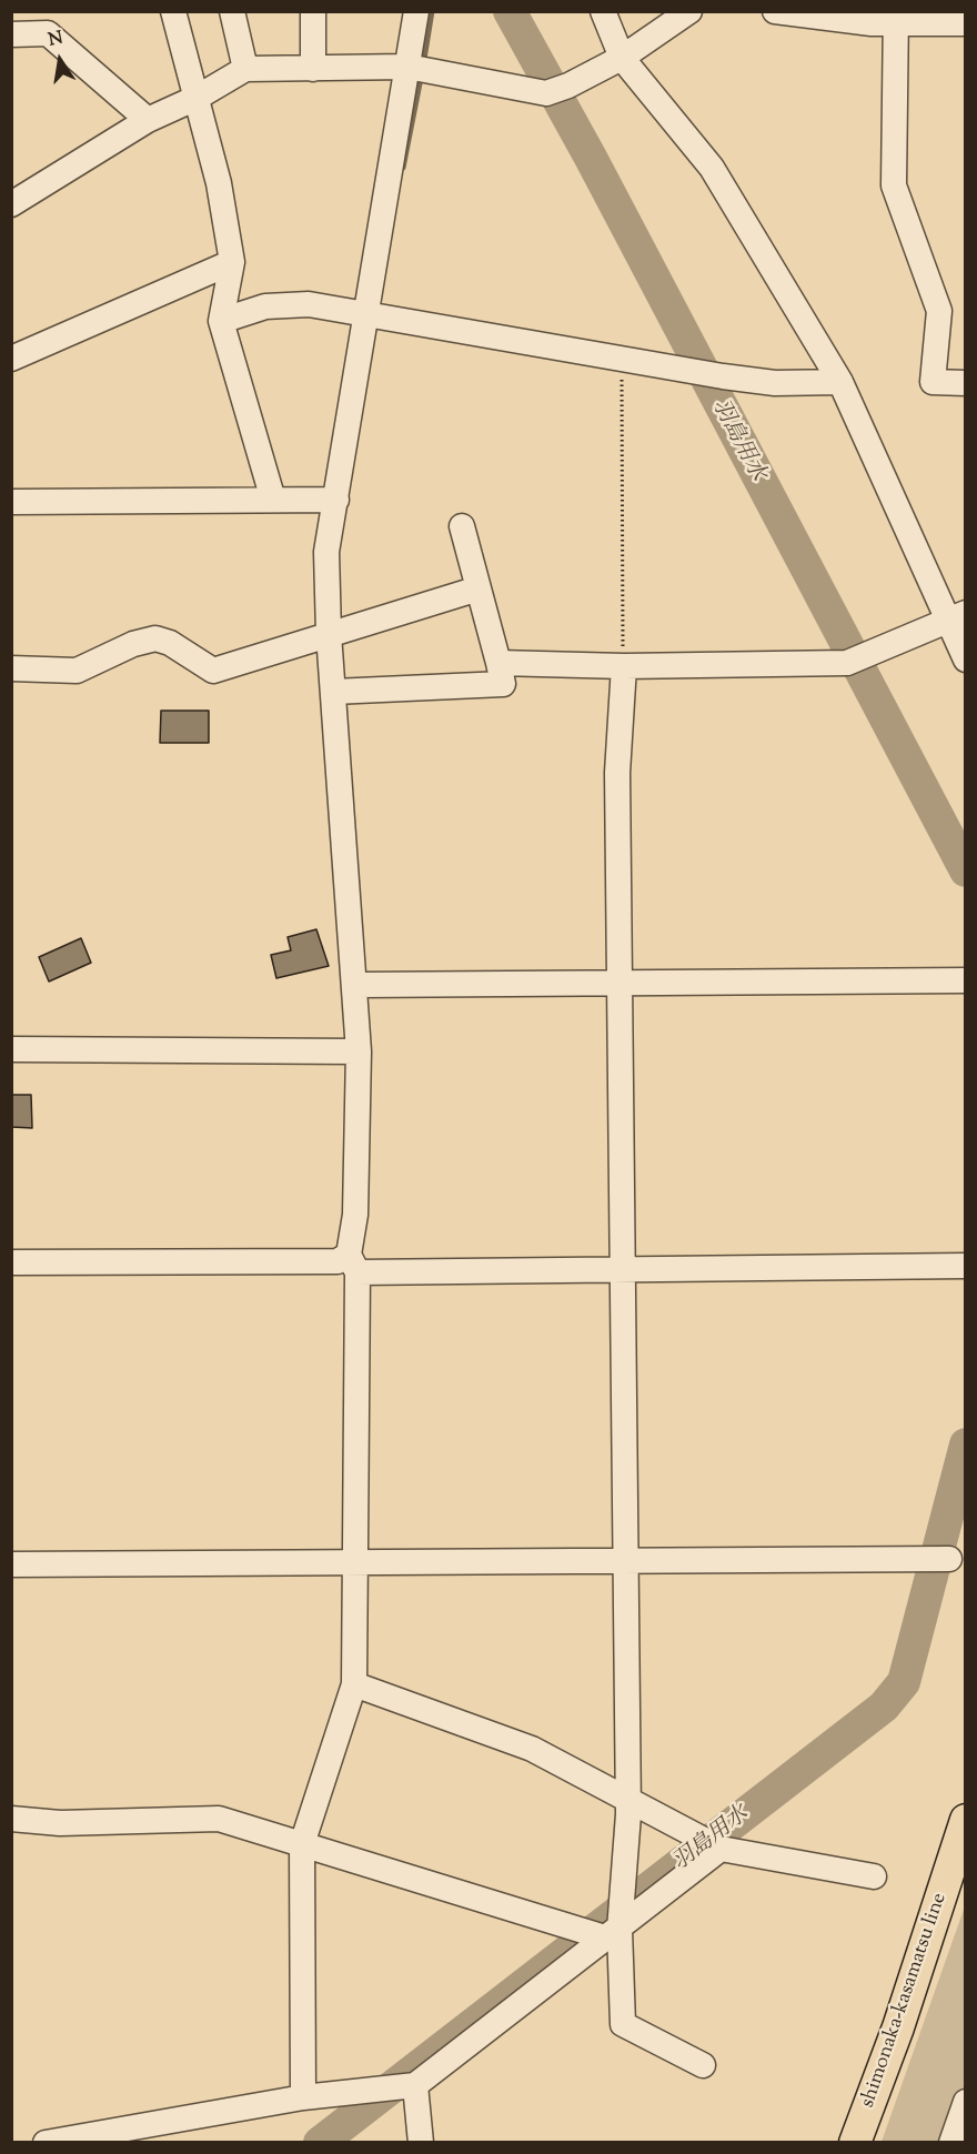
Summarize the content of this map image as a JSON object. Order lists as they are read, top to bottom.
{
  "streets": {
    "main road": ["shimonaka-kasamatsu line"]
  },
  "water": ["羽島用水"],
  "north": "top"
}
